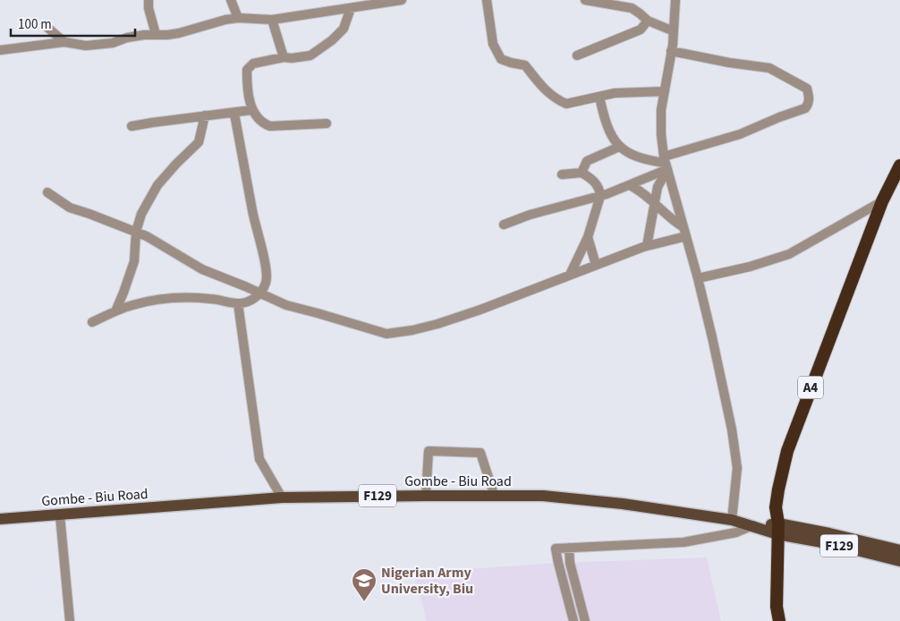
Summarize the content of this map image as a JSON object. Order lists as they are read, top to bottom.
{
  "streets": {
    "highway": ["A4"],
    "main road": ["Gombe - Biu Road", "F129"]
  },
  "crossings": [
    ["A4", "Gombe - Biu Road"],
    ["A4", "F129"],
    ["Gombe - Biu Road", "F129"]
  ],
  "places": {
    "school or university": ["Nigerian Army University, Biu"]
  },
  "scale_bar": "100 m"
}
